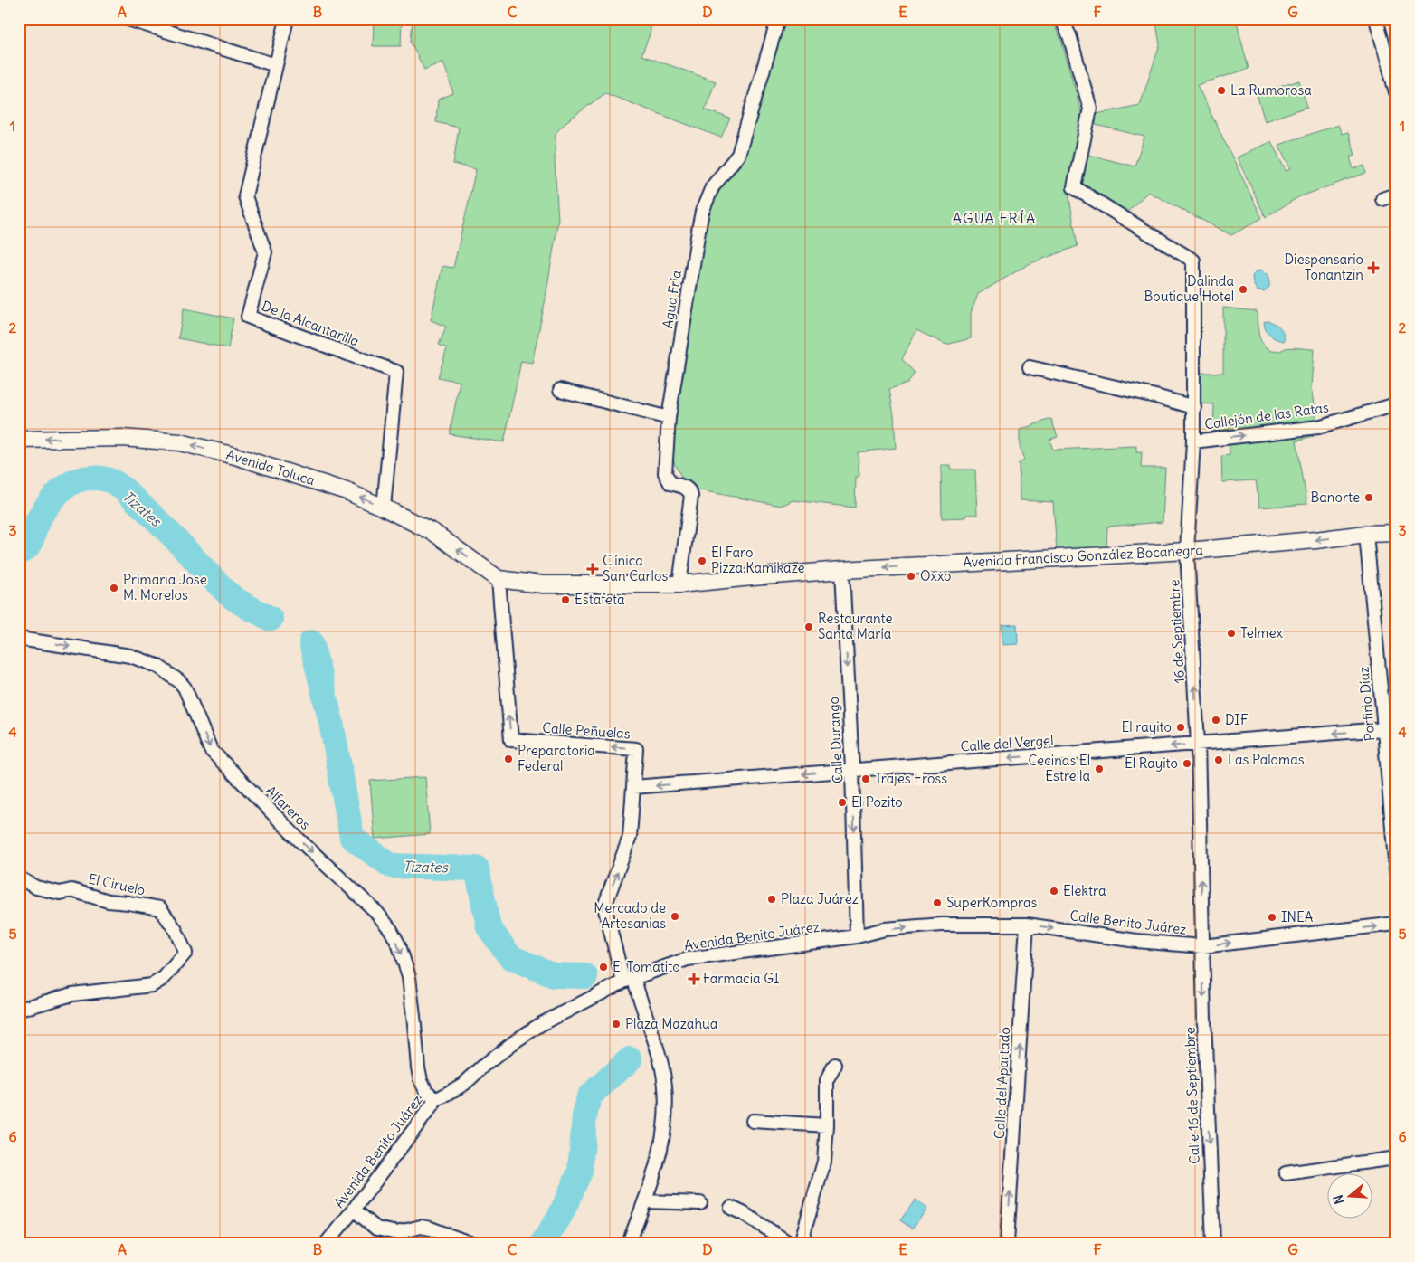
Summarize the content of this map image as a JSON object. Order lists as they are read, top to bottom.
{
  "streets": {
    "street": [
      "Agua Fría",
      "De la Alcantarilla",
      "Callejón de las Ratas",
      "Avenida Toluca",
      "Avenida Francisco González Bocanegra",
      "16 de Septiembre",
      "Porfirio Díaz",
      "Calle Peñuelas",
      "Calle Durango",
      "Calle del Vergel",
      "Alfareros",
      "El Ciruelo",
      "Calle Benito Juárez",
      "Avenida Benito Juárez",
      "Calle del Apartado",
      "Calle 16 de Septiembre"
    ]
  },
  "crossings": [
    ["Agua Fría", "Avenida Francisco González Bocanegra"],
    ["De la Alcantarilla", "Avenida Toluca"],
    ["Callejón de las Ratas", "16 de Septiembre"],
    ["Avenida Toluca", "Avenida Francisco González Bocanegra"],
    ["Avenida Toluca", "Calle Peñuelas"],
    ["Avenida Francisco González Bocanegra", "16 de Septiembre"],
    ["Avenida Francisco González Bocanegra", "Porfirio Díaz"],
    ["Avenida Francisco González Bocanegra", "Calle Peñuelas"],
    ["Avenida Francisco González Bocanegra", "Calle Durango"],
    ["16 de Septiembre", "Calle del Vergel"],
    ["16 de Septiembre", "Calle Benito Juárez"],
    ["16 de Septiembre", "Calle 16 de Septiembre"],
    ["Porfirio Díaz", "Calle del Vergel"],
    ["Calle Peñuelas", "Calle del Vergel"],
    ["Calle Peñuelas", "Avenida Benito Juárez"],
    ["Calle Durango", "Calle del Vergel"],
    ["Calle Durango", "Calle Benito Juárez"],
    ["Calle Durango", "Avenida Benito Juárez"],
    ["Alfareros", "Avenida Benito Juárez"],
    ["Calle Benito Juárez", "Avenida Benito Juárez"],
    ["Calle Benito Juárez", "Calle del Apartado"],
    ["Calle Benito Juárez", "Calle 16 de Septiembre"]
  ],
  "one_way": [
    "Callejón de las Ratas",
    "Avenida Toluca",
    "Avenida Francisco González Bocanegra",
    "16 de Septiembre",
    "Calle Peñuelas",
    "Calle Durango",
    "Calle del Vergel",
    "Alfareros",
    "Calle Benito Juárez",
    "Calle del Apartado",
    "Calle 16 de Septiembre"
  ],
  "districts": ["AGUA FRÍA"],
  "water": ["Tizates"],
  "places": {
    "other": [
      "La Rumorosa",
      "Dalinda Boutique Hotel",
      "Banorte",
      "El Faro Pizza.Kamikaze",
      "Oxxo",
      "Primaria Jose M. Morelos",
      "Estafeta",
      "Restaurante Santa María",
      "Telmex",
      "DIF",
      "El rayito",
      "Preparatoria Federal",
      "Las Palomas",
      "El Rayito",
      "Cecinas El Estrella",
      "Trajes Eross",
      "El Pozito",
      "Elektra",
      "Plaza Juárez",
      "SuperKompras",
      "Mercado de Artesanias",
      "INEA",
      "El Tomatito",
      "Plaza Mazahua"
    ],
    "health": ["Diespensario Tonantzin", "Clínica San Carlos", "Farmacia GI"]
  },
  "north": "left",
  "grid": {
    "columns": [
      "A",
      "B",
      "C",
      "D",
      "E",
      "F",
      "G"
    ],
    "rows": [
      "1",
      "2",
      "3",
      "4",
      "5",
      "6"
    ]
  }
}
